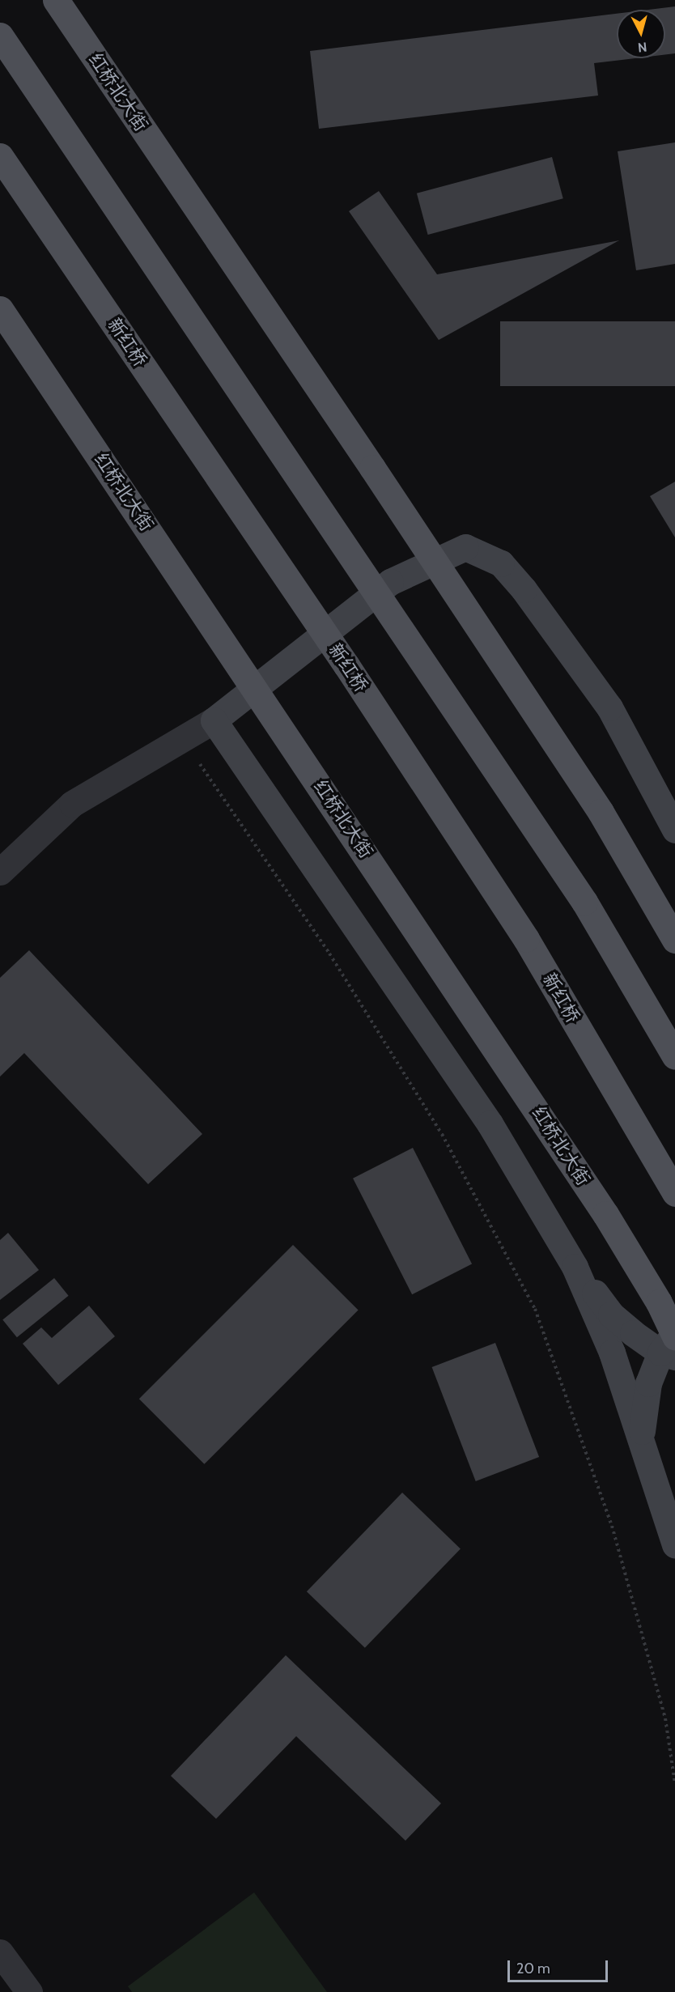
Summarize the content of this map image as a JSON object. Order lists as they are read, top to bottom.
{
  "streets": {
    "main road": ["红桥北大街", "新红桥"]
  },
  "scale_bar": "20 m",
  "north": "bottom"
}
